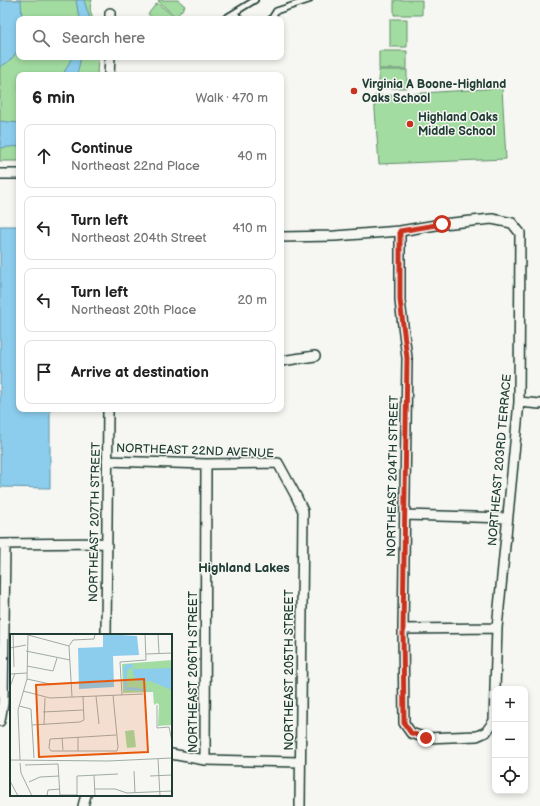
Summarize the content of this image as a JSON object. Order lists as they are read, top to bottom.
{
  "streets": {
    "street": [
      "NORTHEAST 22ND AVENUE",
      "NORTHEAST 203RD TERRACE",
      "NORTHEAST 204TH STREET",
      "NORTHEAST 207TH STREET",
      "NORTHEAST 205TH STREET",
      "NORTHEAST 206TH STREET"
    ]
  },
  "crossings": [
    ["NORTHEAST 22ND AVENUE", "NORTHEAST 207TH STREET"],
    ["NORTHEAST 22ND AVENUE", "NORTHEAST 205TH STREET"],
    ["NORTHEAST 22ND AVENUE", "NORTHEAST 206TH STREET"],
    ["NORTHEAST 203RD TERRACE", "NORTHEAST 204TH STREET"]
  ],
  "districts": ["Highland Lakes"],
  "places": ["Virginia A Boone-Highland Oaks School", "Highland Oaks Middle School"],
  "page": {
    "search": "Search here",
    "heading": ["6 min", "Walk · 470 m"],
    "list": [
      ["Continue", "Northeast 22nd Place", "40 m"],
      ["Turn left", "Northeast 204th Street", "410 m"],
      ["Turn left", "Northeast 20th Place", "20 m"],
      "Arrive at destination"
    ],
    "map_buttons": ["+", "−"]
  }
}
